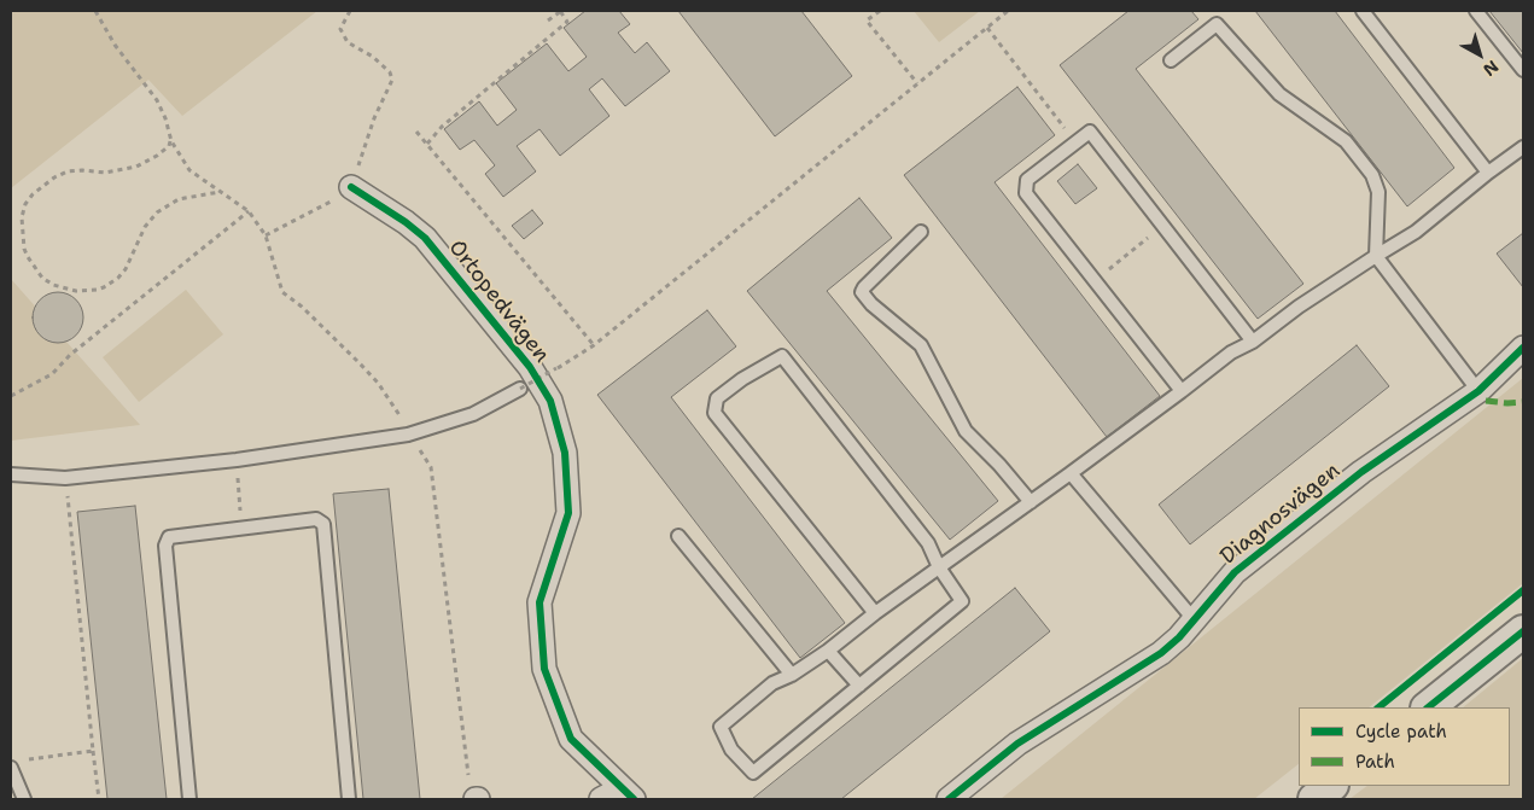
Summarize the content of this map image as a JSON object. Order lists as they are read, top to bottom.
{
  "streets": {
    "street": ["Ortopedvägen", "Diagnosvägen"]
  },
  "legend": ["Cycle path", "Path"],
  "north": "bottom right"
}
